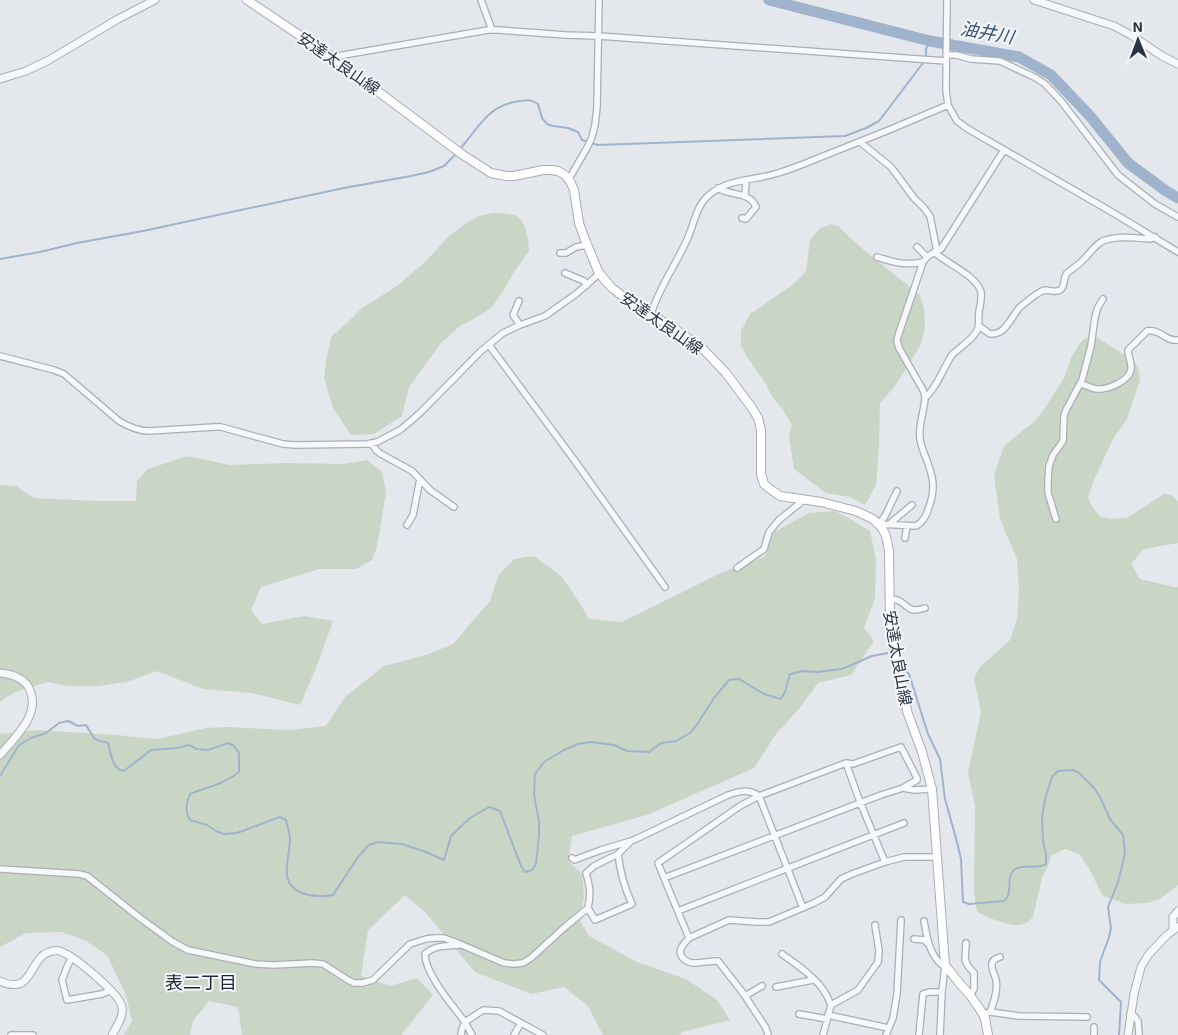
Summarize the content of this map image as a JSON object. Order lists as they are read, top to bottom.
{
  "streets": {
    "main road": ["安達太良山線"]
  },
  "districts": ["表二丁目"],
  "water": ["油井川"],
  "north": "top"
}
